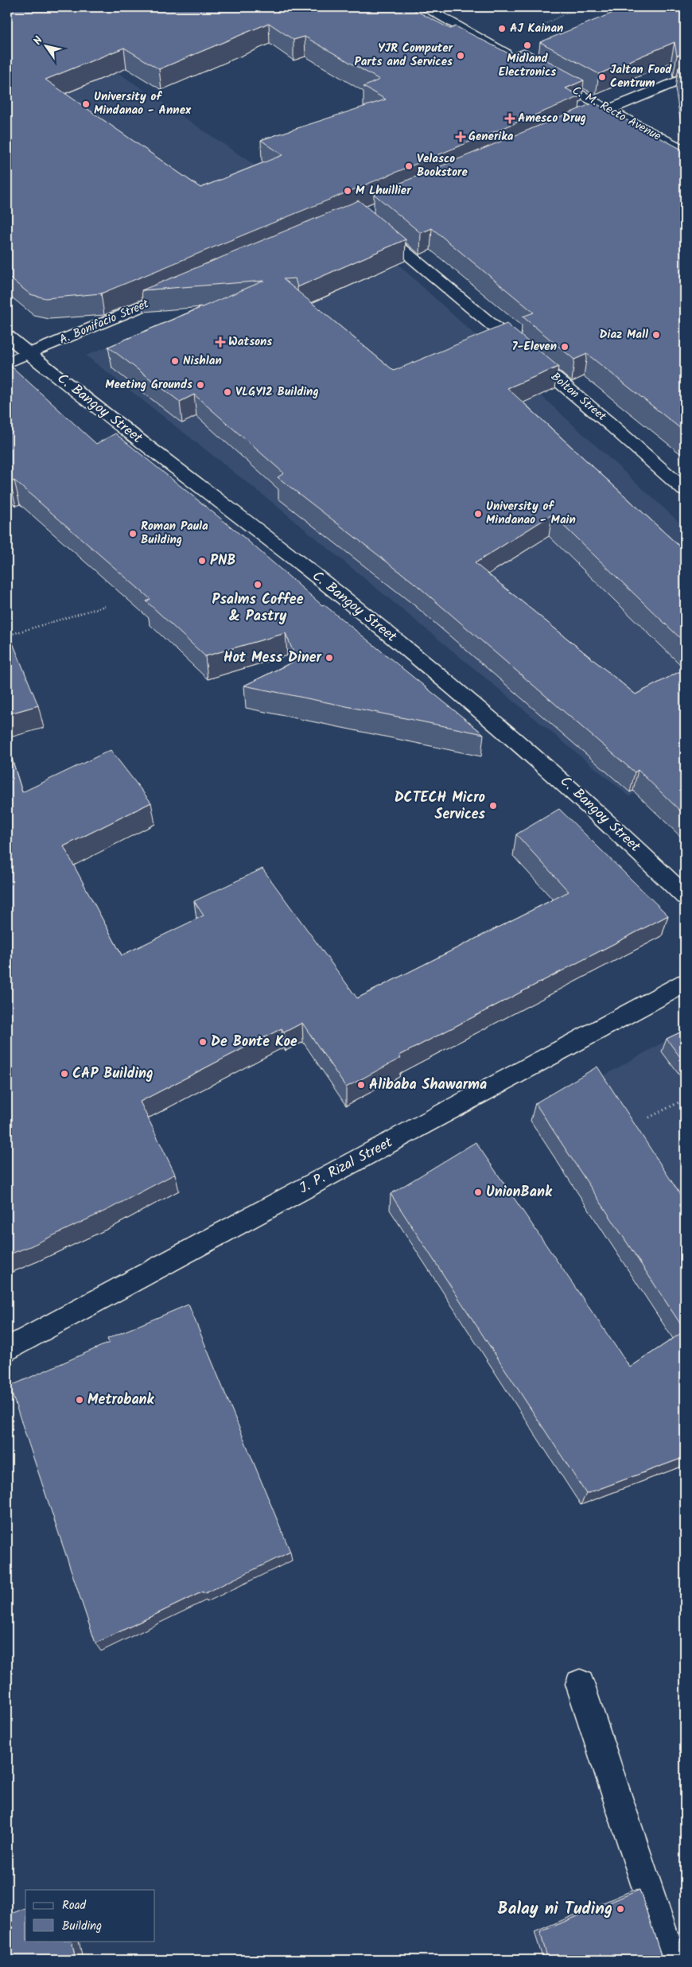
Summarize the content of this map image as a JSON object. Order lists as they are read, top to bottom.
{
  "streets": {
    "street": [
      "C. M. Recto Avenue",
      "A. Bonifacio Street",
      "Bolton Street",
      "C. Bangoy Street",
      "J. P. Rizal Street"
    ]
  },
  "crossings": [
    ["A. Bonifacio Street", "C. Bangoy Street"]
  ],
  "places": {
    "other": [
      "AJ Kainan",
      "Midland Electronics",
      "YJR Computer Parts and Services",
      "Jaltan Food Centrum",
      "University of Mindanao - Annex",
      "Velasco Bookstore",
      "M Lhuillier",
      "Diaz Mall",
      "7-Eleven",
      "Nishlan",
      "Meeting Grounds",
      "VLGY12 Building",
      "University of Mindanao - Main",
      "Roman Paula Building",
      "PNB",
      "Psalms Coffee & Pastry",
      "Hot Mess Diner",
      "DCTECH Micro Services",
      "De Bonte Koe",
      "CAP Building",
      "Alibaba Shawarma",
      "UnionBank",
      "Metrobank",
      "Balay ni Tuding"
    ],
    "health": ["Amesco Drug", "Generika", "Watsons"]
  },
  "legend": ["Road", "Building"],
  "north": "top left"
}
